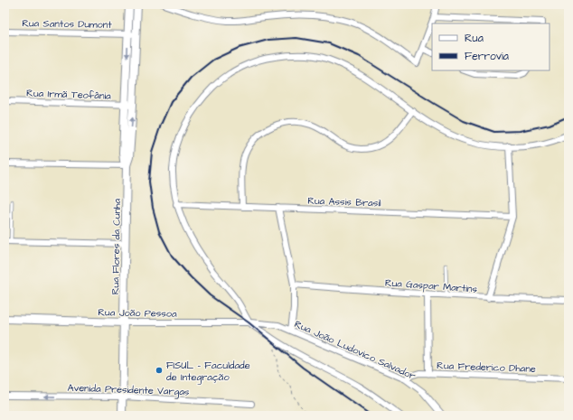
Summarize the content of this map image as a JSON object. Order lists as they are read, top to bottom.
{
  "streets": {
    "street": [
      "Rua Santos Dumont",
      "Rua Irmã Teofânia",
      "Rua Assis Brasil",
      "Rua Flores da Cunha",
      "Rua Gaspar Martins",
      "Rua João Pessoa",
      "Rua João Ludovico Salvador",
      "Rua Frederico Dhane",
      "Avenida Presidente Vargas"
    ]
  },
  "crossings": [
    ["Rua Irmã Teofânia", "Rua Flores da Cunha"],
    ["Rua Flores da Cunha", "Rua João Pessoa"],
    ["Rua Flores da Cunha", "Avenida Presidente Vargas"],
    ["Rua João Pessoa", "Rua João Ludovico Salvador"],
    ["Rua João Ludovico Salvador", "Rua Frederico Dhane"]
  ],
  "one_way": ["Avenida Presidente Vargas"],
  "places": ["FISUL - Faculdade de Integração"],
  "legend": ["Rua", "Ferrovia"]
}
